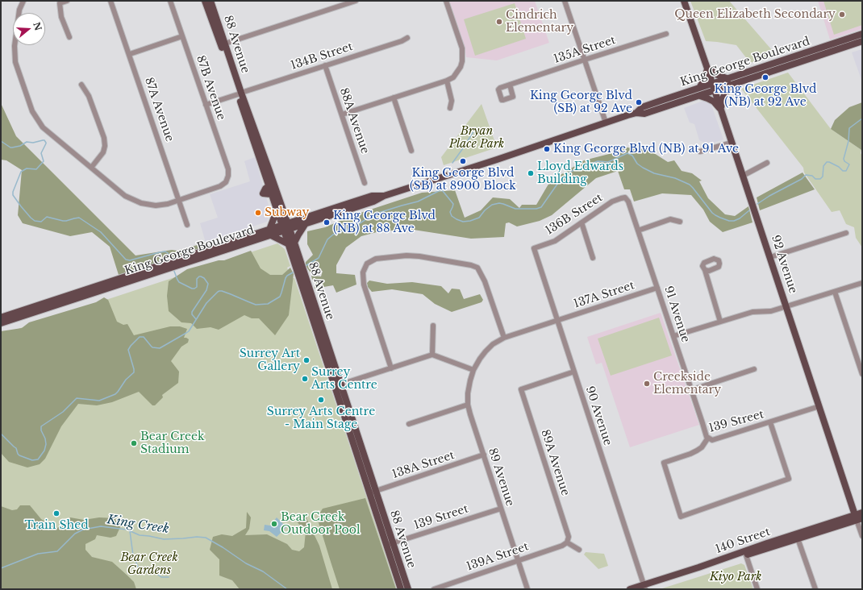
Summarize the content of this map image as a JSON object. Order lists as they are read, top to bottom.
{
  "streets": {
    "main road": [
      "88 Avenue",
      "King George Boulevard",
      "92 Avenue",
      "140 Street"
    ],
    "street": [
      "135A Street",
      "134B Street",
      "87B Avenue",
      "87A Avenue",
      "88A Avenue",
      "136B Street",
      "137A Street",
      "91 Avenue",
      "90 Avenue",
      "139 Street",
      "89A Avenue",
      "138A Street",
      "89 Avenue",
      "139A Street"
    ]
  },
  "crossings": [
    ["88 Avenue", "134B Street"],
    ["88 Avenue", "King George Boulevard"],
    ["88 Avenue", "139 Street"],
    ["88 Avenue", "138A Street"],
    ["134B Street", "87B Avenue"],
    ["134B Street", "88A Avenue"],
    ["King George Boulevard", "92 Avenue"],
    ["87B Avenue", "87A Avenue"],
    ["136B Street", "91 Avenue"],
    ["136B Street", "90 Avenue"],
    ["92 Avenue", "139 Street"],
    ["92 Avenue", "140 Street"],
    ["137A Street", "91 Avenue"],
    ["137A Street", "90 Avenue"],
    ["137A Street", "89 Avenue"],
    ["91 Avenue", "139 Street"],
    ["90 Avenue", "89A Avenue"],
    ["90 Avenue", "140 Street"],
    ["139 Street", "89 Avenue"],
    ["89A Avenue", "139A Street"],
    ["138A Street", "89 Avenue"],
    ["89 Avenue", "139A Street"]
  ],
  "water": ["King Creek"],
  "parks": ["Bryan Place Park", "Bear Creek Gardens", "Kiyo Park"],
  "places": [
    "Queen Elizabeth Secondary",
    "Cindrich Elementary",
    "King George Blvd (NB) at 92 Ave",
    "King George Blvd (SB) at 92 Ave",
    "King George Blvd (NB) at 91 Ave",
    "King George Blvd (SB) at 8900 Block",
    "Lloyd Edwards Building",
    "Subway",
    "King George Blvd (NB) at 88 Ave",
    "Surrey Art Gallery",
    "Surrey Arts Centre",
    "Creekside Elementary",
    "Surrey Arts Centre - Main Stage",
    "Bear Creek Stadium",
    "Train Shed",
    "Bear Creek Outdoor Pool"
  ],
  "north": "right"
}
